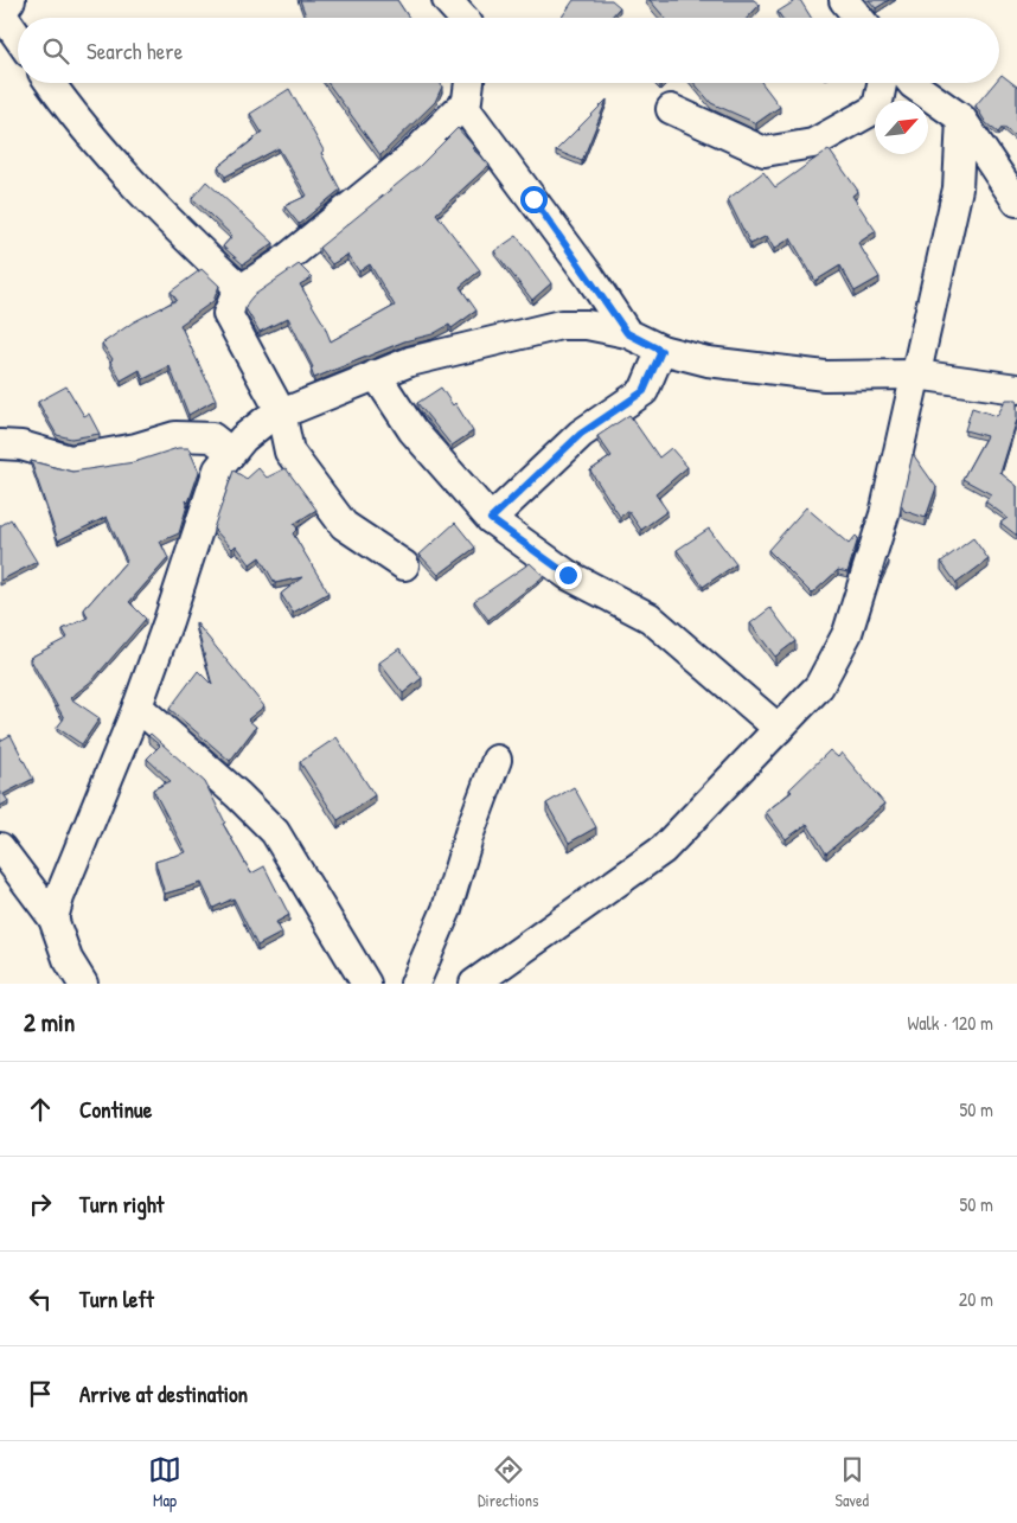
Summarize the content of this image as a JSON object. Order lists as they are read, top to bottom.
{
  "north": "top right",
  "page": {
    "search": "Search here",
    "heading": ["2 min", "Walk · 120 m"],
    "list": [
      ["Continue", "50 m"],
      ["Turn right", "50 m"],
      ["Turn left", "20 m"],
      "Arrive at destination"
    ],
    "nav": ["Map", "Directions", "Saved"]
  }
}
